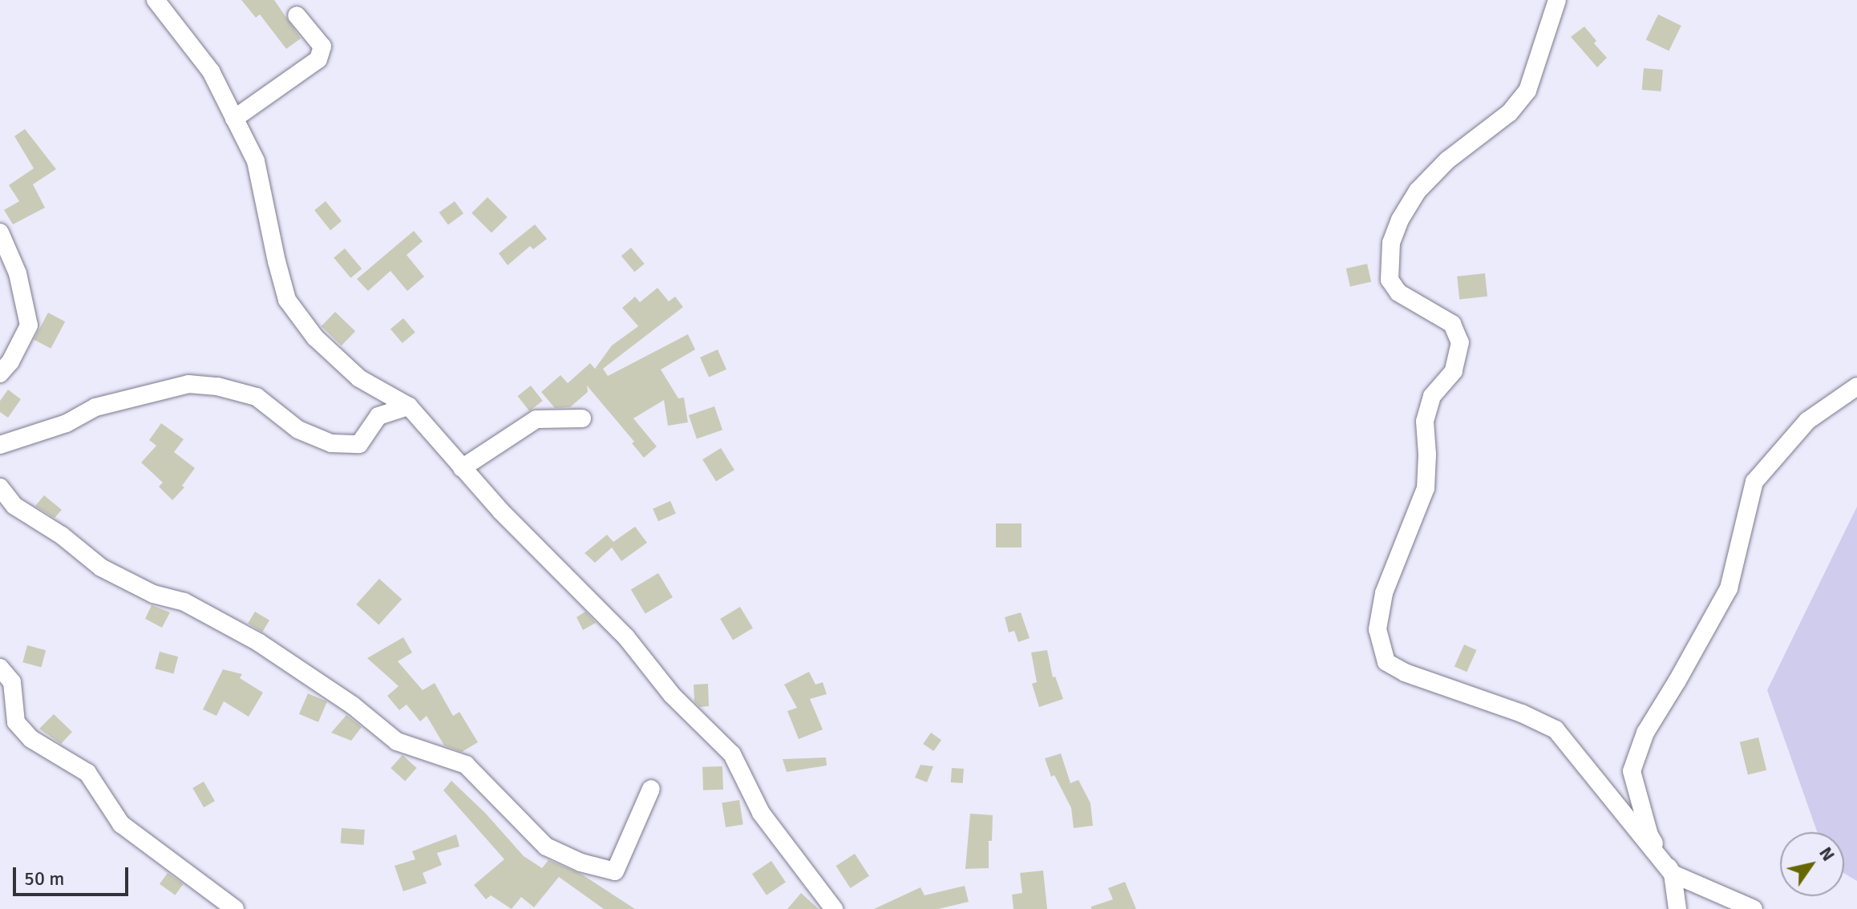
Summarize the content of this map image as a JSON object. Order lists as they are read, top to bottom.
{
  "scale_bar": "50 m",
  "north": "top right"
}
